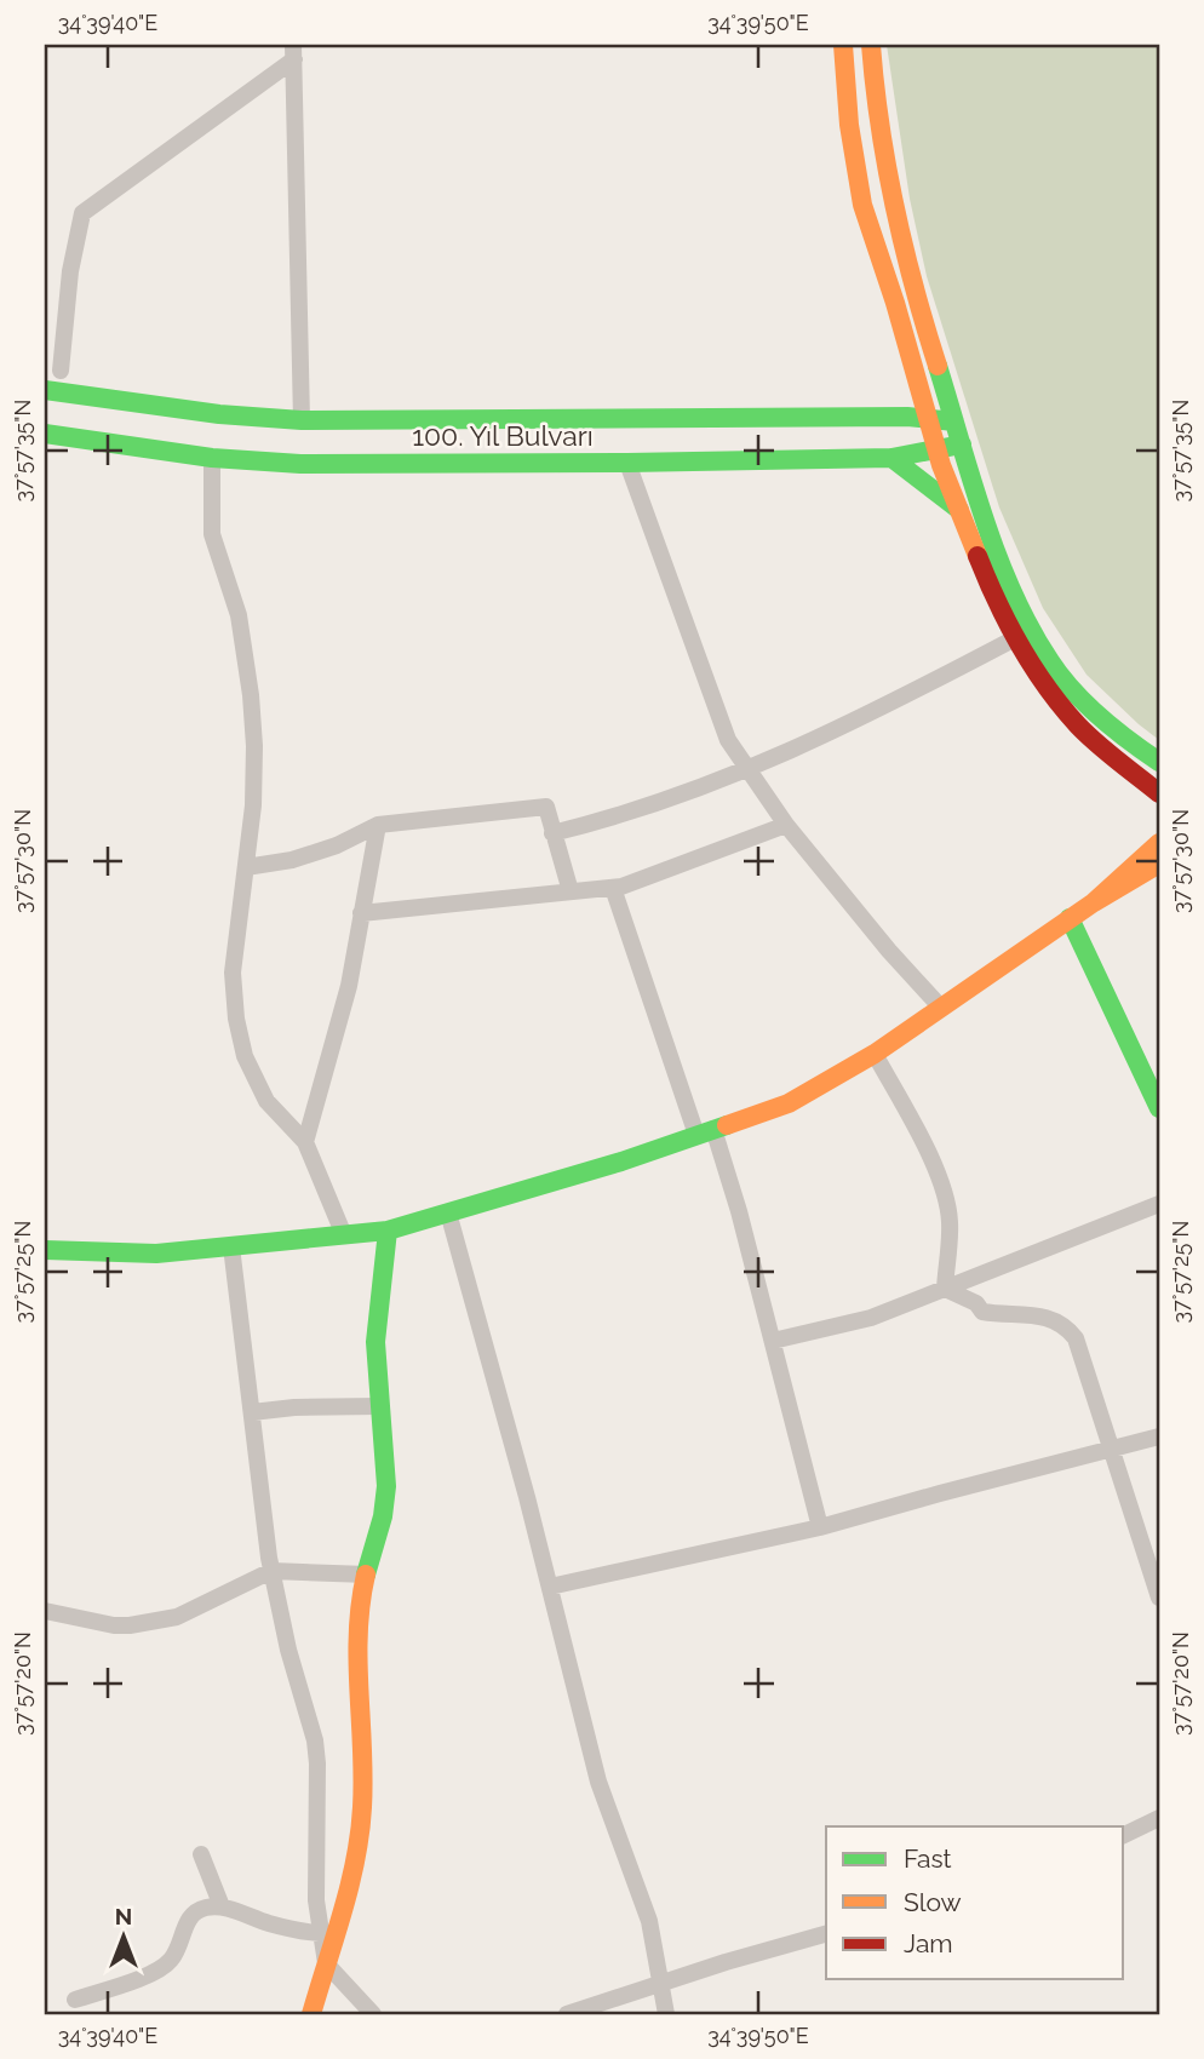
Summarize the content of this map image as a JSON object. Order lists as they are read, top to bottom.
{
  "streets": {
    "street": ["100. Yıl Bulvarı"]
  },
  "legend": ["Fast", "Slow", "Jam"],
  "north": "top",
  "coordinates": [
    "34°39'40\"E",
    "34°39'50\"E",
    "37°57'35\"N",
    "37°57'30\"N",
    "37°57'25\"N",
    "37°57'20\"N"
  ]
}
